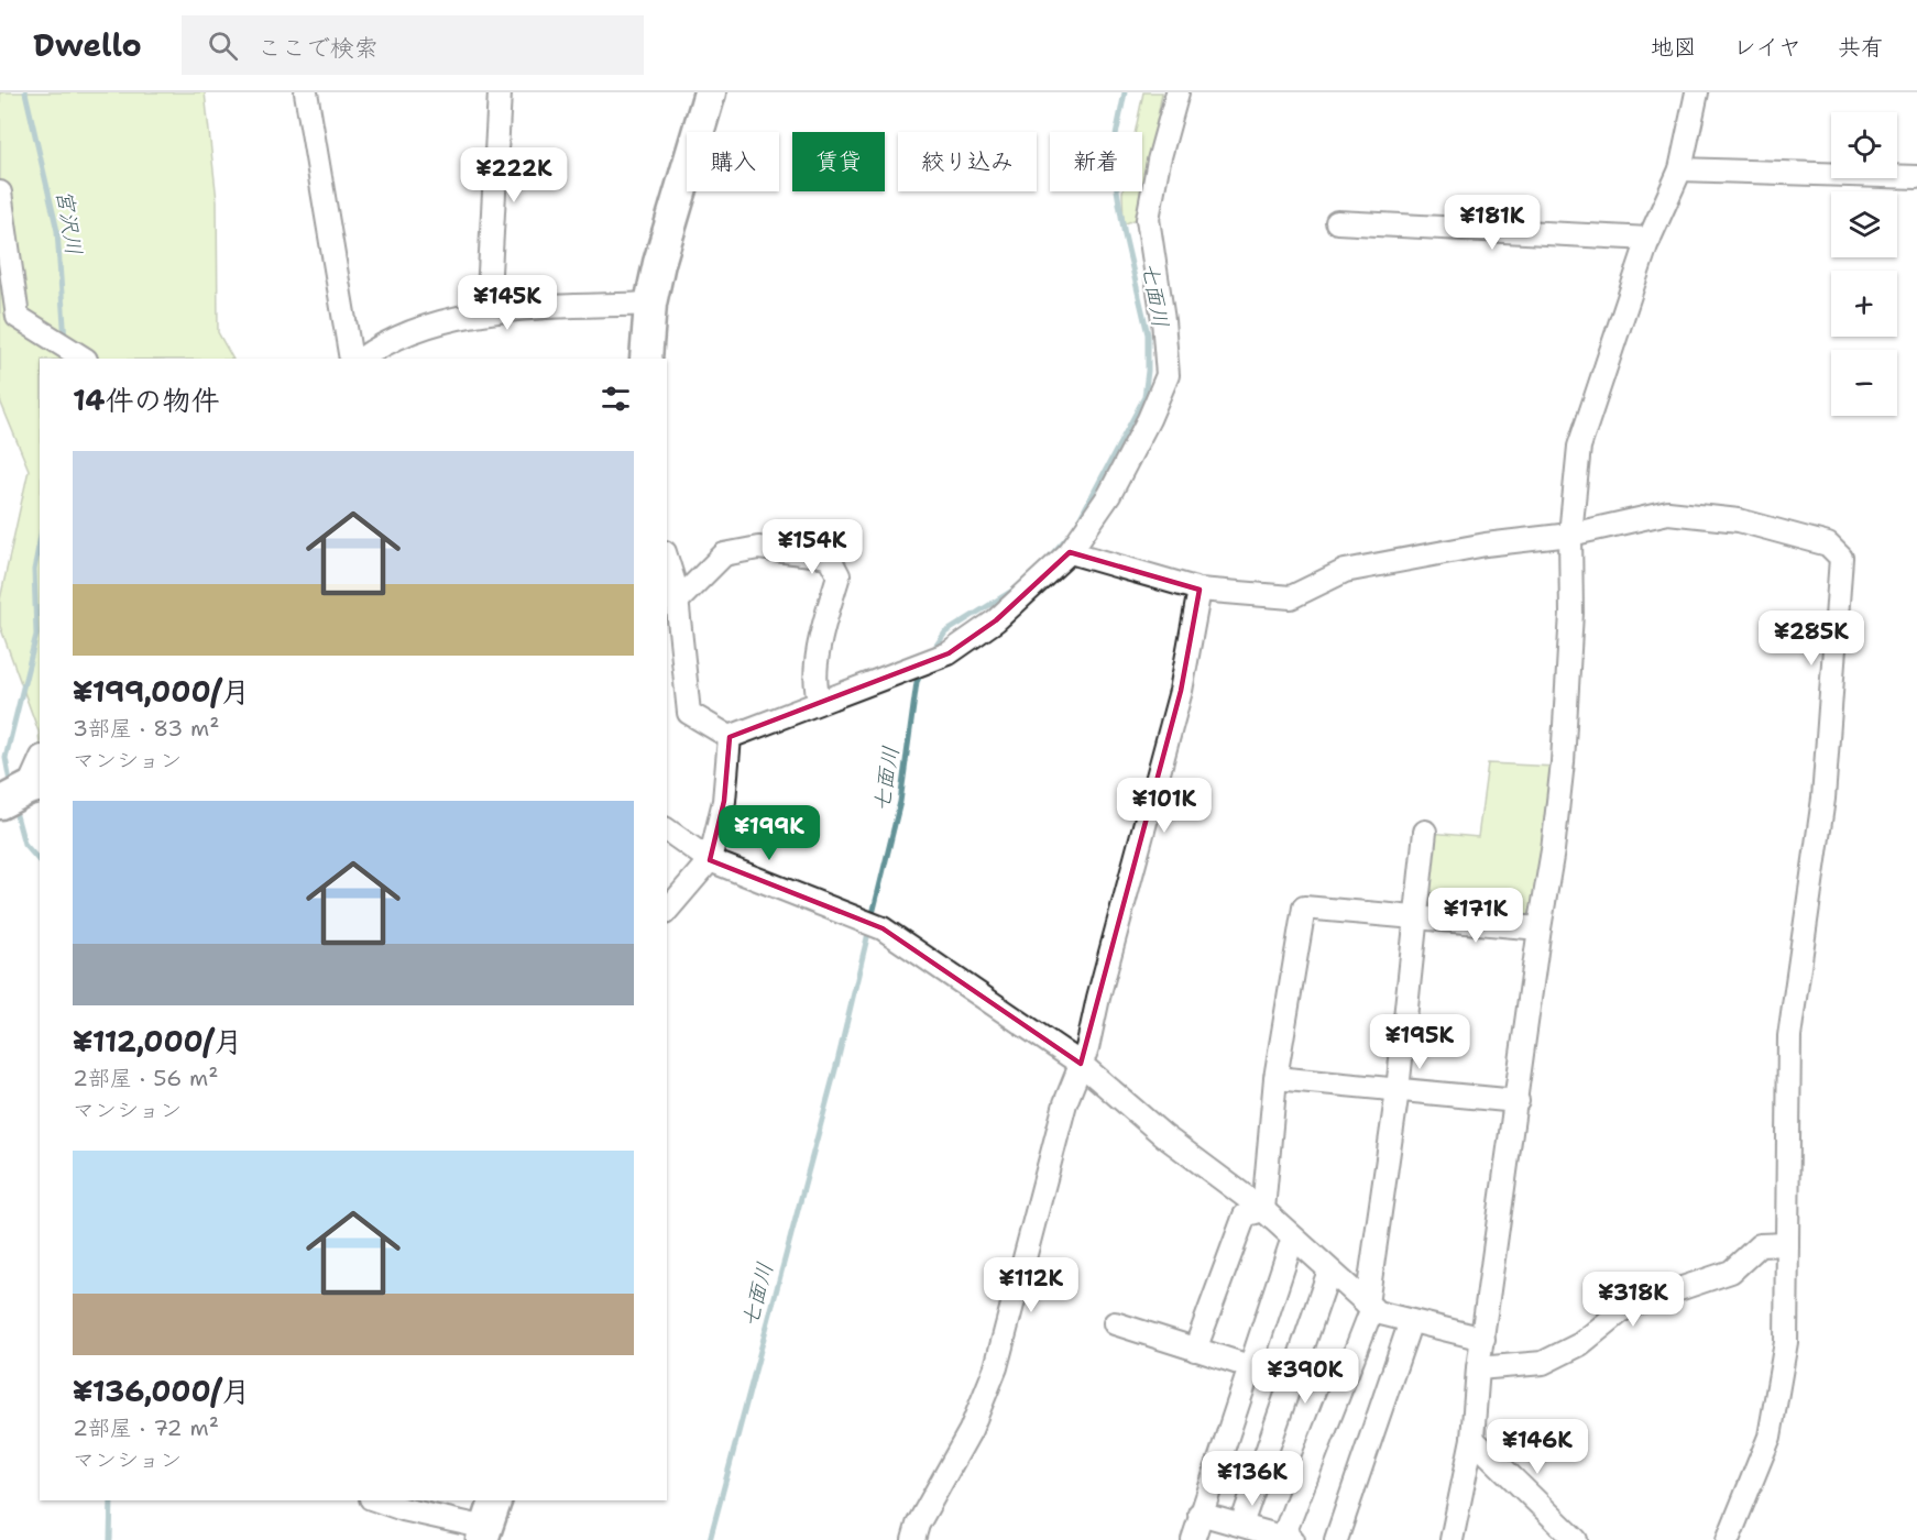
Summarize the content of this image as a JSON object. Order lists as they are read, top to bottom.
{
  "water": ["宮沢川", "七面川"],
  "page": {
    "header": "Dwello",
    "search": "ここで検索",
    "nav": ["地図", "レイヤ", "共有"],
    "map_buttons": ["+", "−"],
    "chip": [
      "購入",
      "賃貸",
      "絞り込み",
      "新着"
    ],
    "price": [
      "¥222K",
      "¥181K",
      "¥145K",
      "¥154K",
      "¥285K",
      "¥101K",
      "¥199K",
      "¥171K",
      "¥195K",
      "¥112K",
      "¥318K",
      "¥390K",
      "¥146K",
      "¥136K"
    ],
    "heading": "14件の物件",
    "list": [
      {
        "name": "¥199,000/月",
        "note": "3部屋 · 83 m² · マンション"
      },
      {
        "name": "¥112,000/月",
        "note": "2部屋 · 56 m² · マンション"
      },
      {
        "name": "¥136,000/月",
        "note": "2部屋 · 72 m² · マンション"
      }
    ]
  }
}
